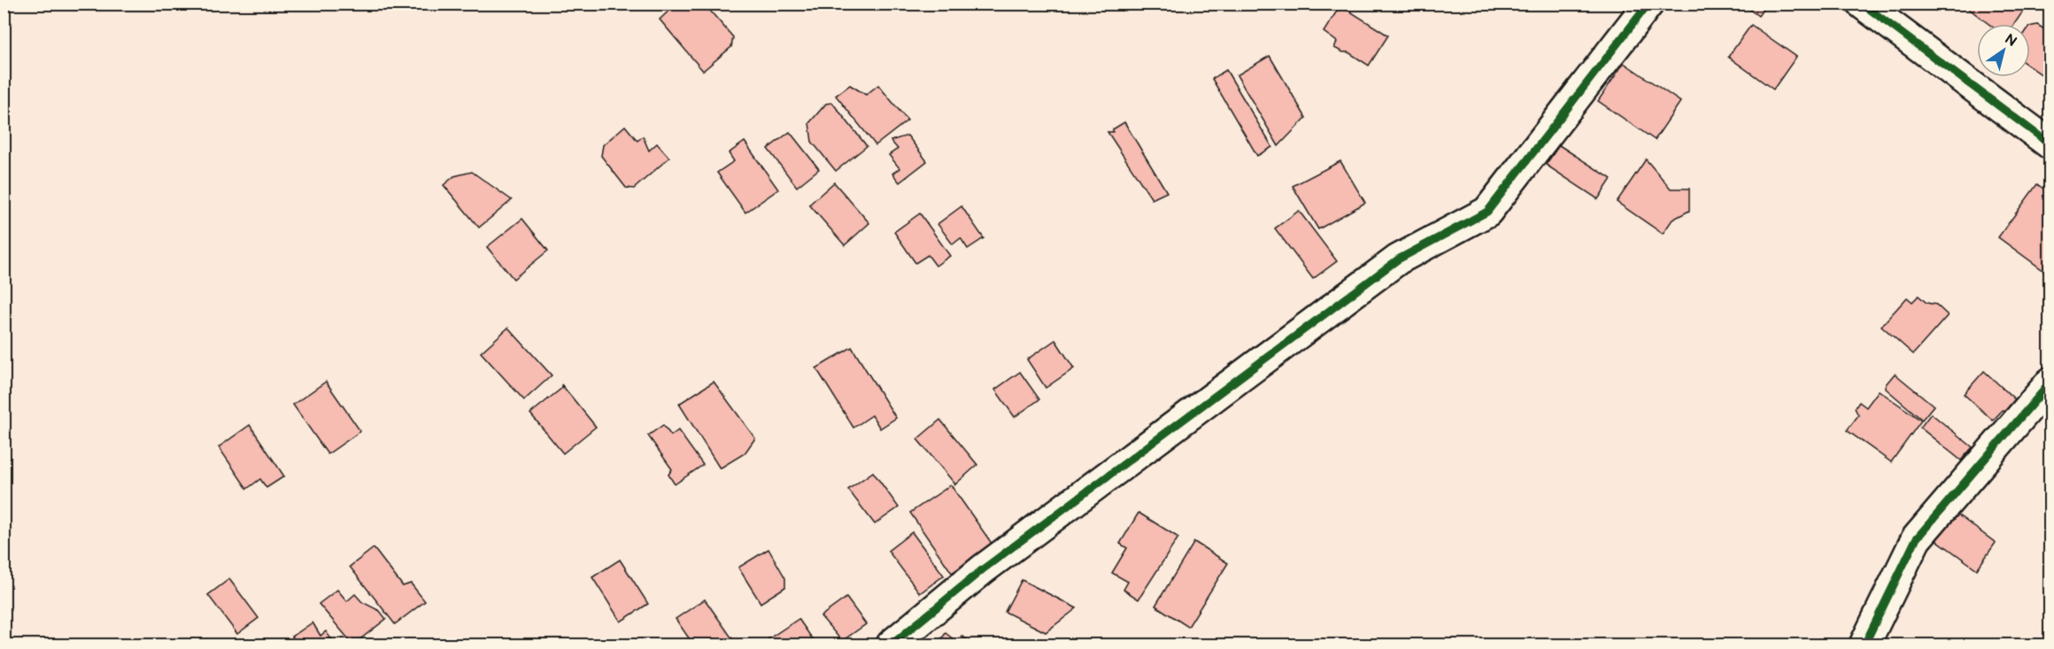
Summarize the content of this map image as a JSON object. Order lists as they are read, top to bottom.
{
  "north": "top right"
}
